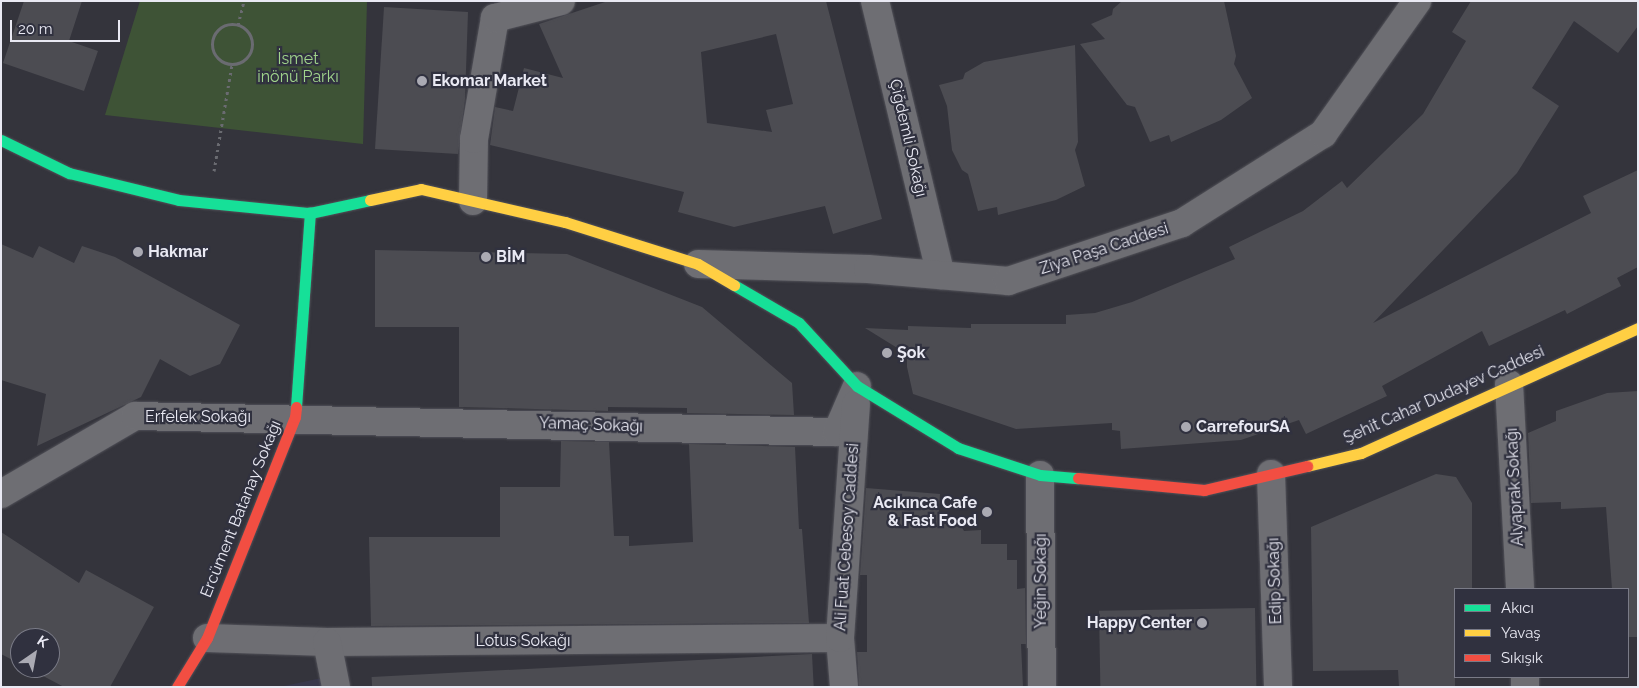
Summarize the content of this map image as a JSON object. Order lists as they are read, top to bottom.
{
  "streets": {
    "main road": ["Şehit Cahar Dudayev Caddesi", "Ercüment Batanay Sokağı"],
    "street": [
      "Çiğdemli Sokağı",
      "Ziya Paşa Caddesi",
      "Erfelek Sokağı",
      "Yamaç Sokağı",
      "Alyaprak Sokağı",
      "Ali Fuat Cebesoy Caddesi",
      "Yeğin Sokağı",
      "Edip Sokağı",
      "Lotus Sokağı"
    ]
  },
  "crossings": [
    ["Çiğdemli Sokağı", "Ziya Paşa Caddesi"],
    ["Ziya Paşa Caddesi", "Şehit Cahar Dudayev Caddesi"],
    ["Şehit Cahar Dudayev Caddesi", "Yamaç Sokağı"],
    ["Şehit Cahar Dudayev Caddesi", "Alyaprak Sokağı"],
    ["Şehit Cahar Dudayev Caddesi", "Ercüment Batanay Sokağı"],
    ["Şehit Cahar Dudayev Caddesi", "Ali Fuat Cebesoy Caddesi"],
    ["Şehit Cahar Dudayev Caddesi", "Yeğin Sokağı"],
    ["Şehit Cahar Dudayev Caddesi", "Edip Sokağı"],
    ["Erfelek Sokağı", "Yamaç Sokağı"],
    ["Erfelek Sokağı", "Ercüment Batanay Sokağı"],
    ["Yamaç Sokağı", "Ercüment Batanay Sokağı"],
    ["Yamaç Sokağı", "Ali Fuat Cebesoy Caddesi"],
    ["Ercüment Batanay Sokağı", "Lotus Sokağı"],
    ["Ali Fuat Cebesoy Caddesi", "Lotus Sokağı"]
  ],
  "parks": ["İsmet inönü Parkı"],
  "places": [
    "Ekomar Market",
    "Hakmar",
    "BİM",
    "Şok",
    "CarrefourSA",
    "Acıkınca Cafe & Fast Food",
    "Happy Center"
  ],
  "legend": ["Akıcı", "Yavaş", "Sıkışık"],
  "scale_bar": "20 m",
  "north": "top right"
}
